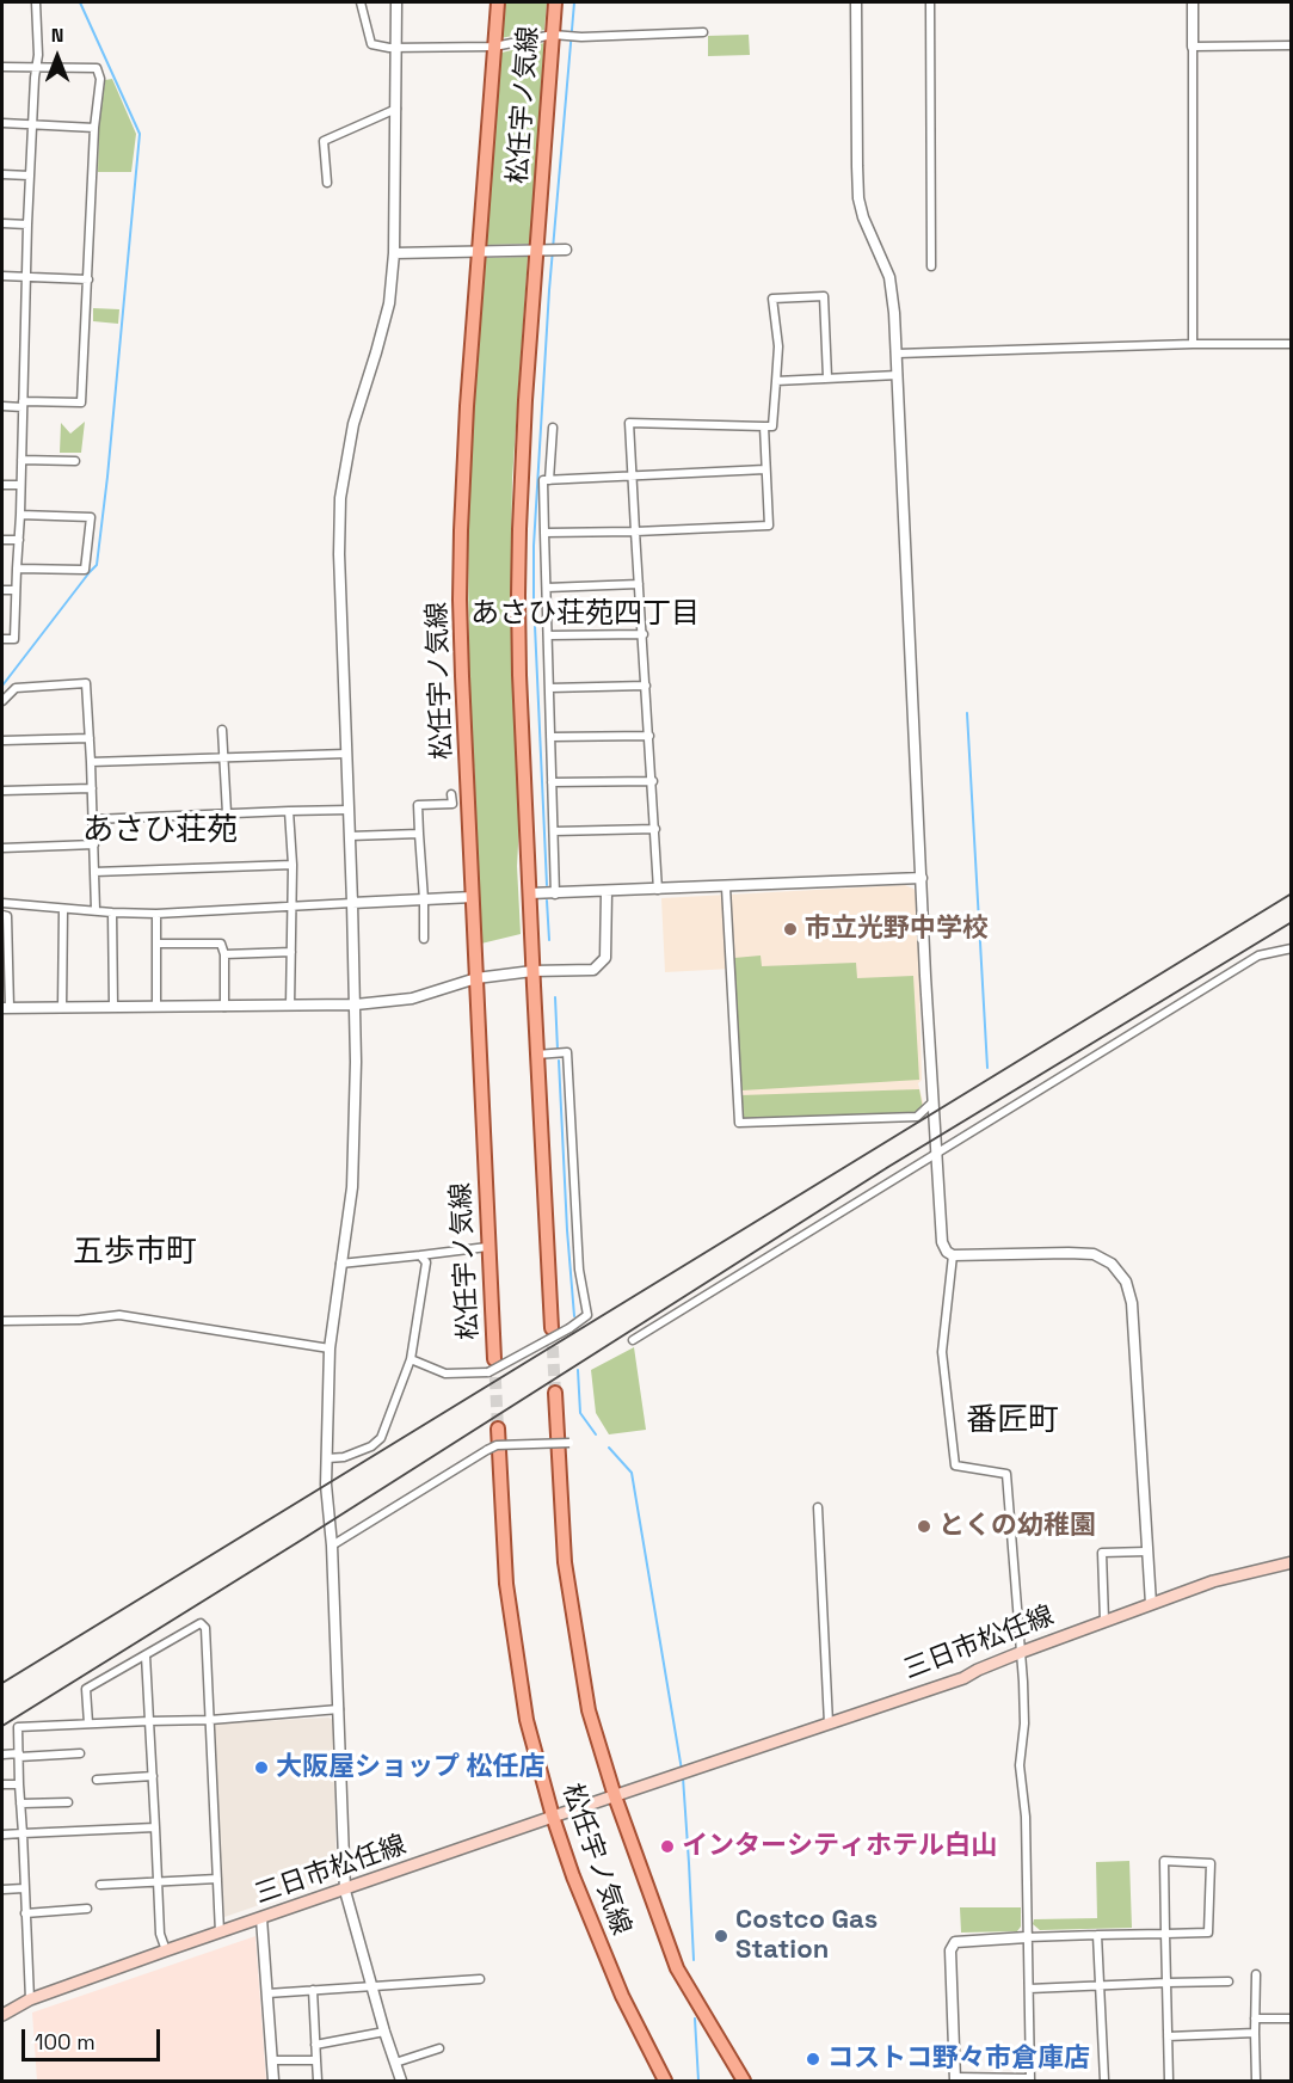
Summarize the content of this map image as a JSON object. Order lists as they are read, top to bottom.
{
  "streets": {
    "main road": ["松任宇ノ気線", "三日市松任線"]
  },
  "crossings": [
    ["松任宇ノ気線", "三日市松任線"]
  ],
  "districts": [
    "あさひ荘苑四丁目",
    "あさひ荘苑",
    "五歩市町",
    "番匠町"
  ],
  "places": [
    "市立光野中学校",
    "とくの幼稚園",
    "大阪屋ショップ 松任店",
    "インターシティホテル白山",
    "Costco Gas Station",
    "コストコ野々市倉庫店"
  ],
  "scale_bar": "100 m",
  "north": "top"
}
